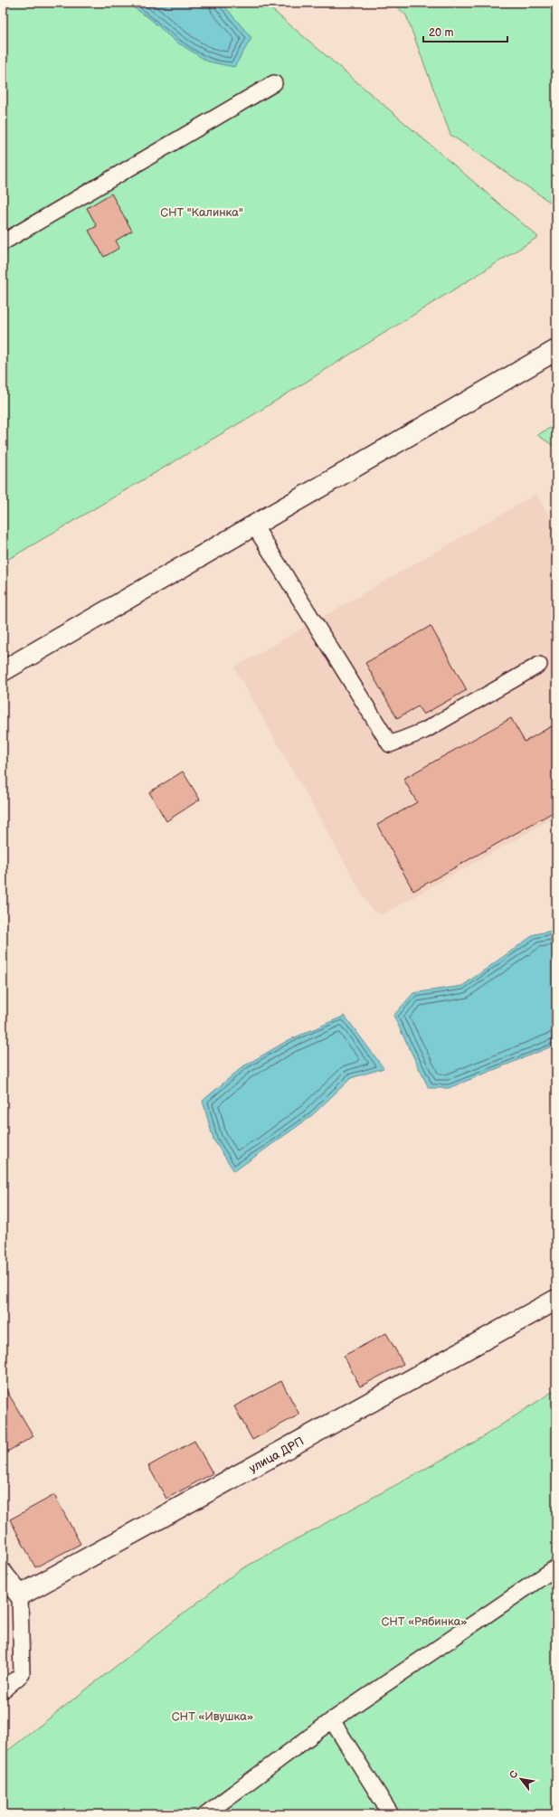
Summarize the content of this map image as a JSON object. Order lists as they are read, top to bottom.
{
  "streets": {
    "main road": ["улица ДРП"]
  },
  "parks": ["СНТ \"Калинка\"", "СНТ «Рябинка»", "СНТ «Ивушка»"],
  "scale_bar": "20 m",
  "north": "top left"
}
